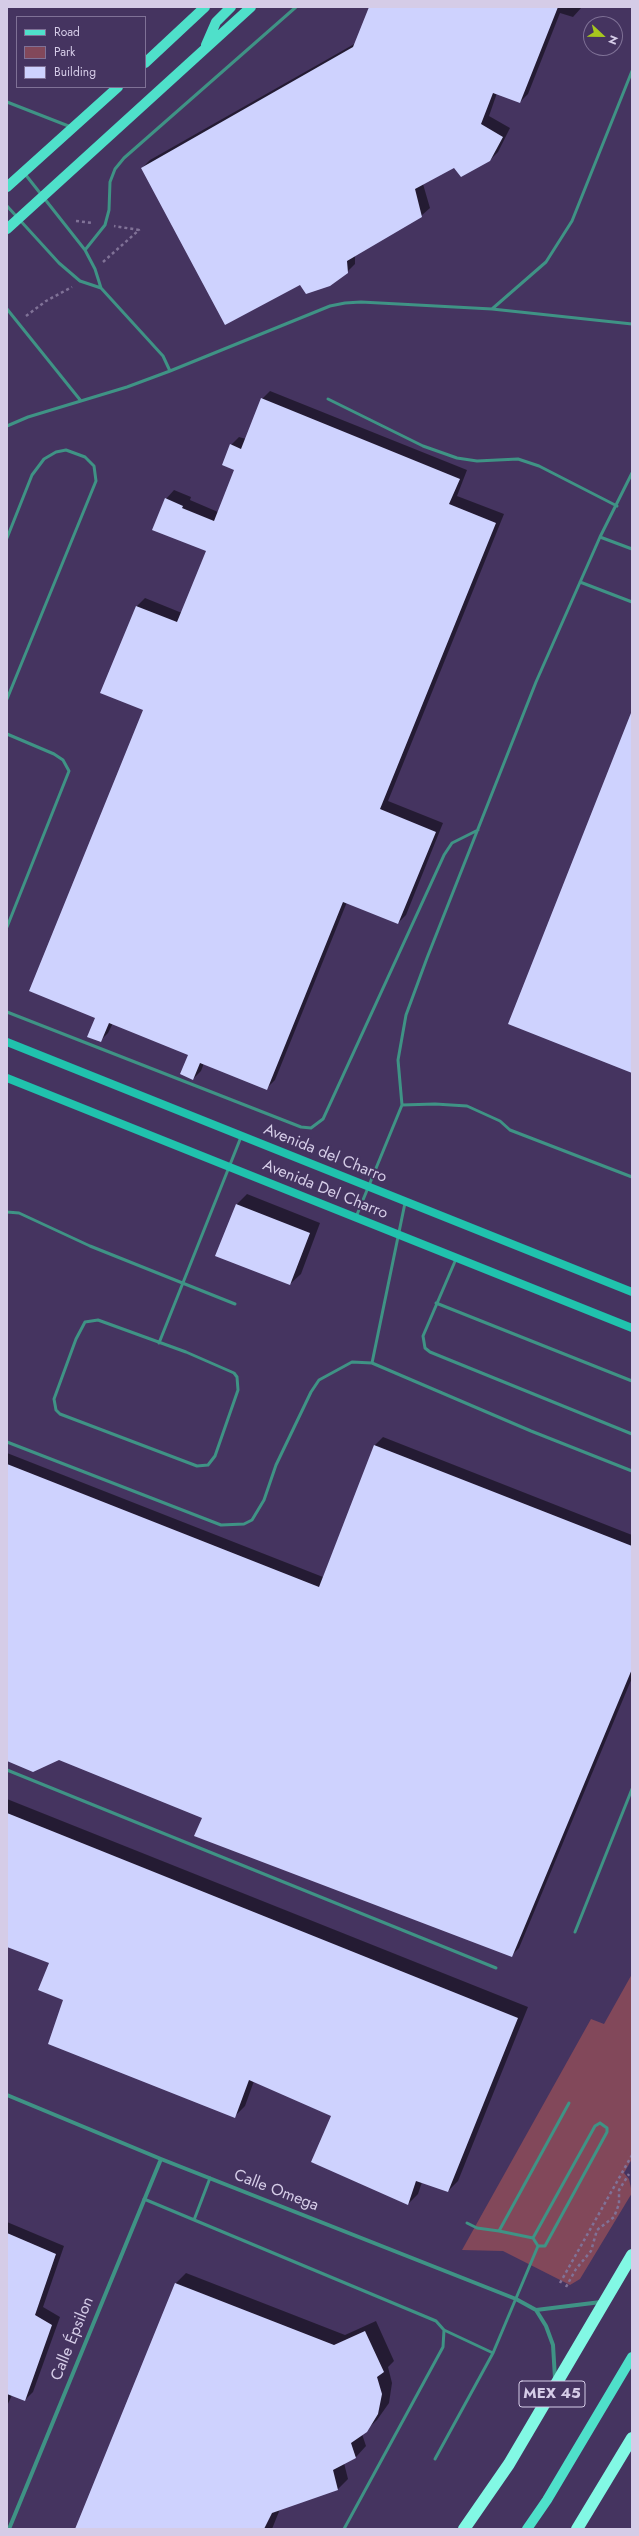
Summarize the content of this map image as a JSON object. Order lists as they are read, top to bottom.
{
  "streets": {
    "highway": ["MEX 45"],
    "street": [
      "Avenida del Charro",
      "Avenida Del Charro",
      "Calle Omega",
      "Calle Épsilon"
    ]
  },
  "crossings": [
    ["Calle Omega", "Calle Épsilon"]
  ],
  "legend": ["Road", "Park", "Building"],
  "north": "right"
}
